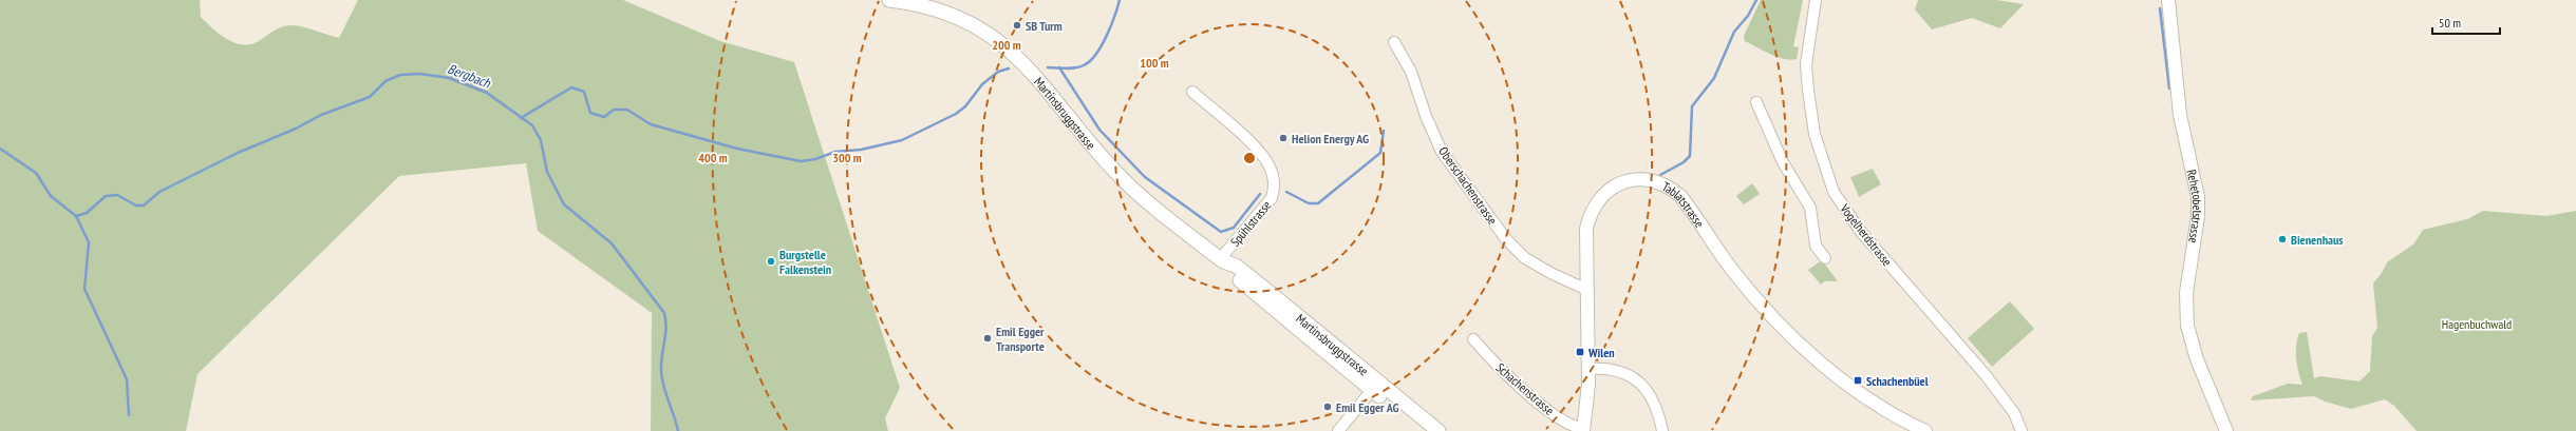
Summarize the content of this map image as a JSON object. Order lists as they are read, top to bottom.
{
  "streets": {
    "main road": ["Martinsbruggstrasse"],
    "street": [
      "Oberschachenstrasse",
      "Rehetobelstrasse",
      "Tablatstrasse",
      "Spühlstrasse",
      "Vogelherdstrasse",
      "Schachenstrasse"
    ]
  },
  "crossings": [
    ["Martinsbruggstrasse", "Spühlstrasse"],
    ["Oberschachenstrasse", "Tablatstrasse"],
    ["Tablatstrasse", "Schachenstrasse"]
  ],
  "water": ["Bergbach"],
  "parks": ["Hagenbuchwald"],
  "places": {
    "other": [
      "SB Turm",
      "Helion Energy AG",
      "Bienenhaus",
      "Burgstelle Falkenstein",
      "Emil Egger Transporte",
      "Emil Egger AG"
    ],
    "transit": ["Wilen", "Schachenbüel"]
  },
  "scale_bar": "50 m",
  "rings": [
    "200 m",
    "100 m",
    "400 m",
    "300 m"
  ]
}
